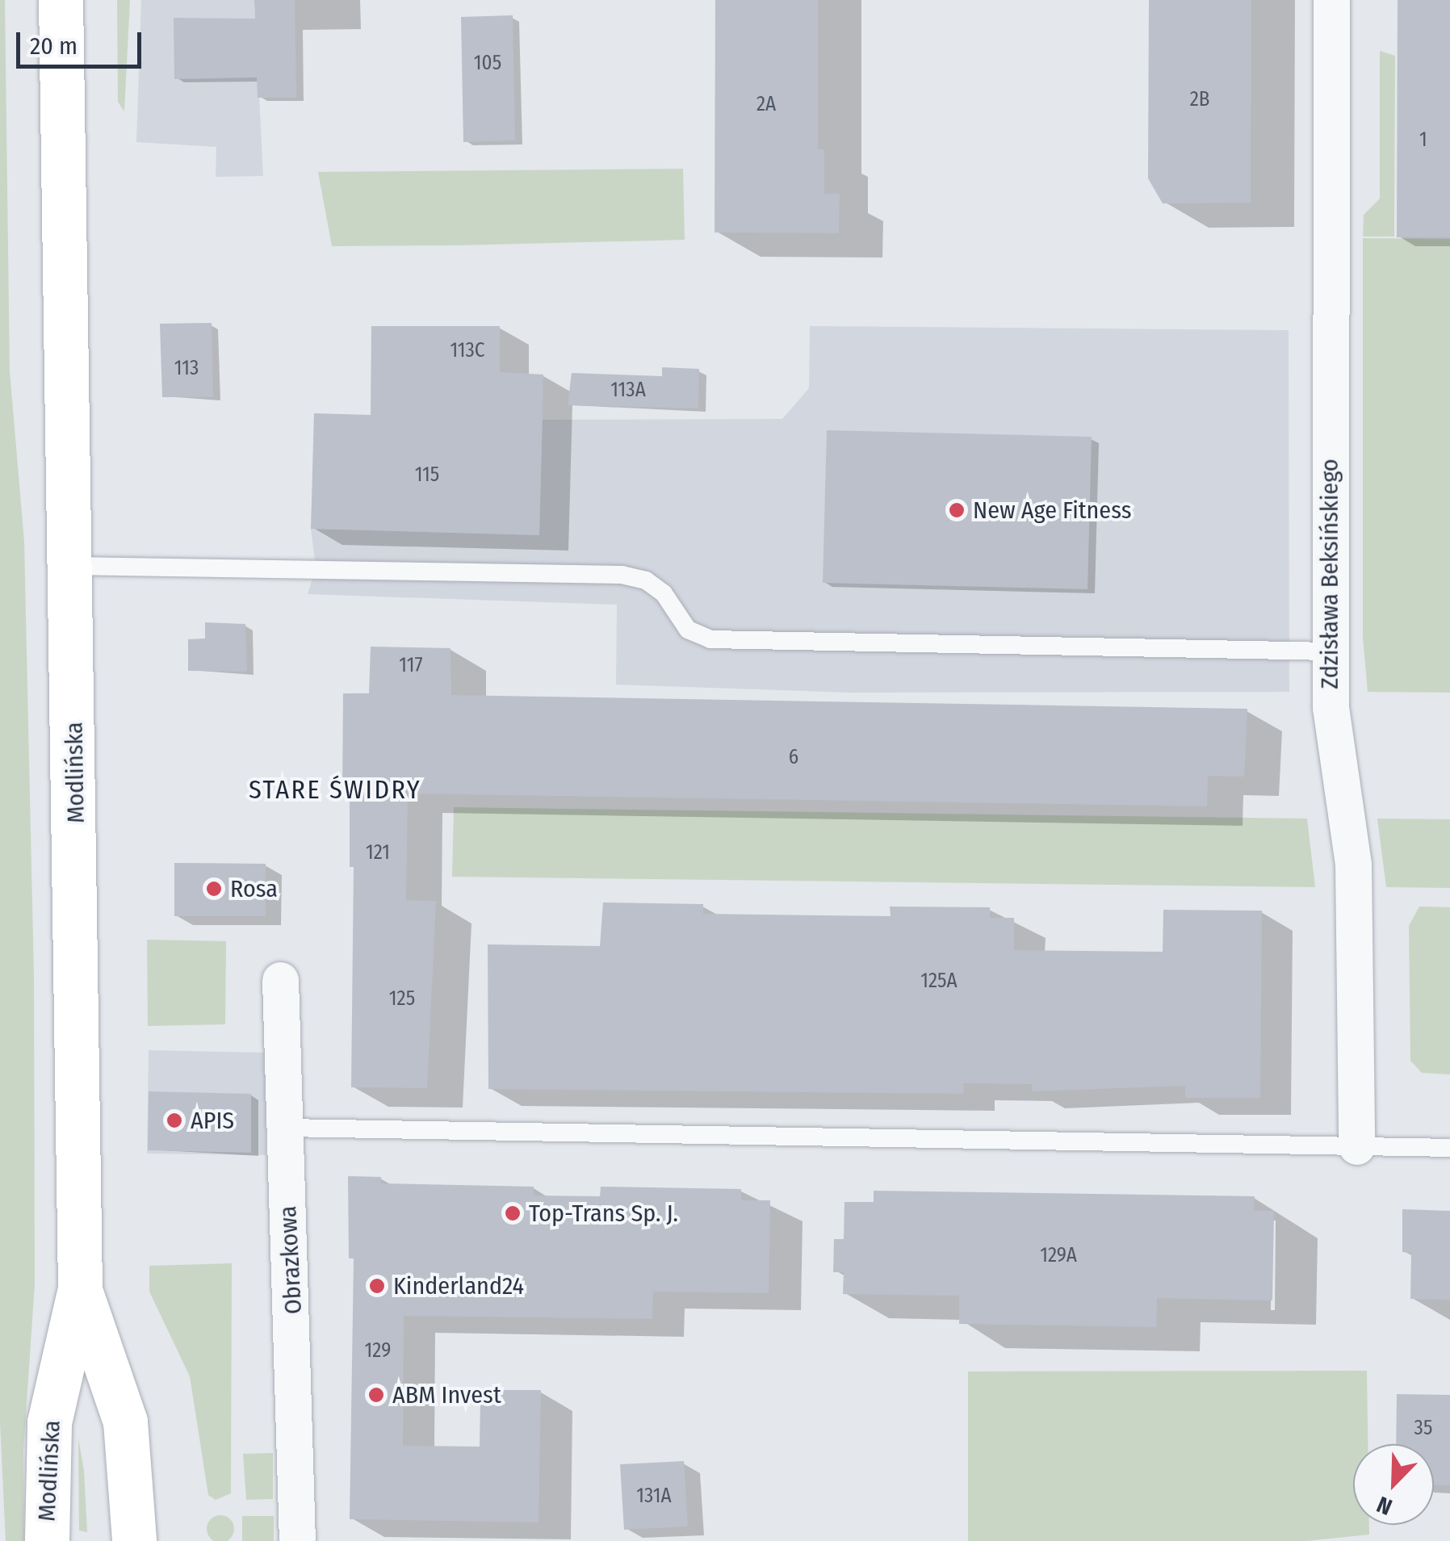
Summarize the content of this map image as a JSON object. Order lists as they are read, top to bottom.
{
  "streets": {
    "main road": ["Modlińska"],
    "street": ["Zdzisława Beksińskiego", "Obrazkowa"]
  },
  "districts": ["STARE ŚWIDRY"],
  "places": [
    "New Age Fitness",
    "Rosa",
    "APIS",
    "Top-Trans Sp. J.",
    "Kinderland24",
    "ABM Invest"
  ],
  "house_numbers": [
    "105",
    "2B",
    "2A",
    "1",
    "113C",
    "113",
    "113A",
    "115",
    "117",
    "6",
    "121",
    "125A",
    "125",
    "129A",
    "129",
    "35",
    "131A"
  ],
  "scale_bar": "20 m",
  "north": "bottom left"
}
